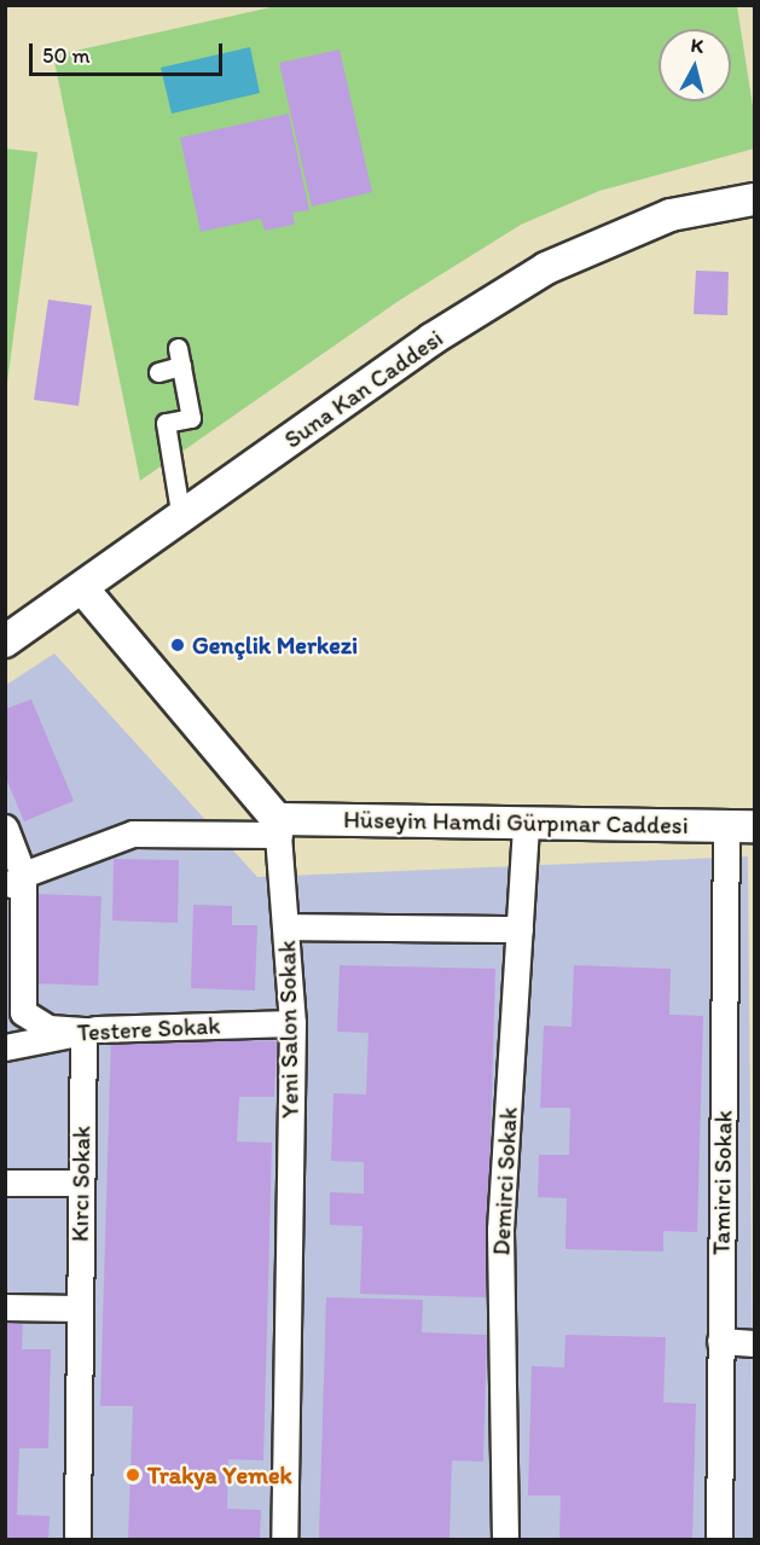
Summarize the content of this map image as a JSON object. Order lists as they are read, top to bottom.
{
  "streets": {
    "street": [
      "Suna Kan Caddesi",
      "Hüseyin Hamdi Gürpınar Caddesi",
      "Testere Sokak",
      "Yeni Salon Sokak",
      "Demirci Sokak",
      "Tamirci Sokak",
      "Kırcı Sokak"
    ]
  },
  "crossings": [
    ["Hüseyin Hamdi Gürpınar Caddesi", "Yeni Salon Sokak"],
    ["Hüseyin Hamdi Gürpınar Caddesi", "Demirci Sokak"],
    ["Hüseyin Hamdi Gürpınar Caddesi", "Tamirci Sokak"],
    ["Testere Sokak", "Yeni Salon Sokak"],
    ["Testere Sokak", "Kırcı Sokak"]
  ],
  "places": ["Gençlik Merkezi", "Trakya Yemek"],
  "scale_bar": "50 m",
  "north": "top"
}
